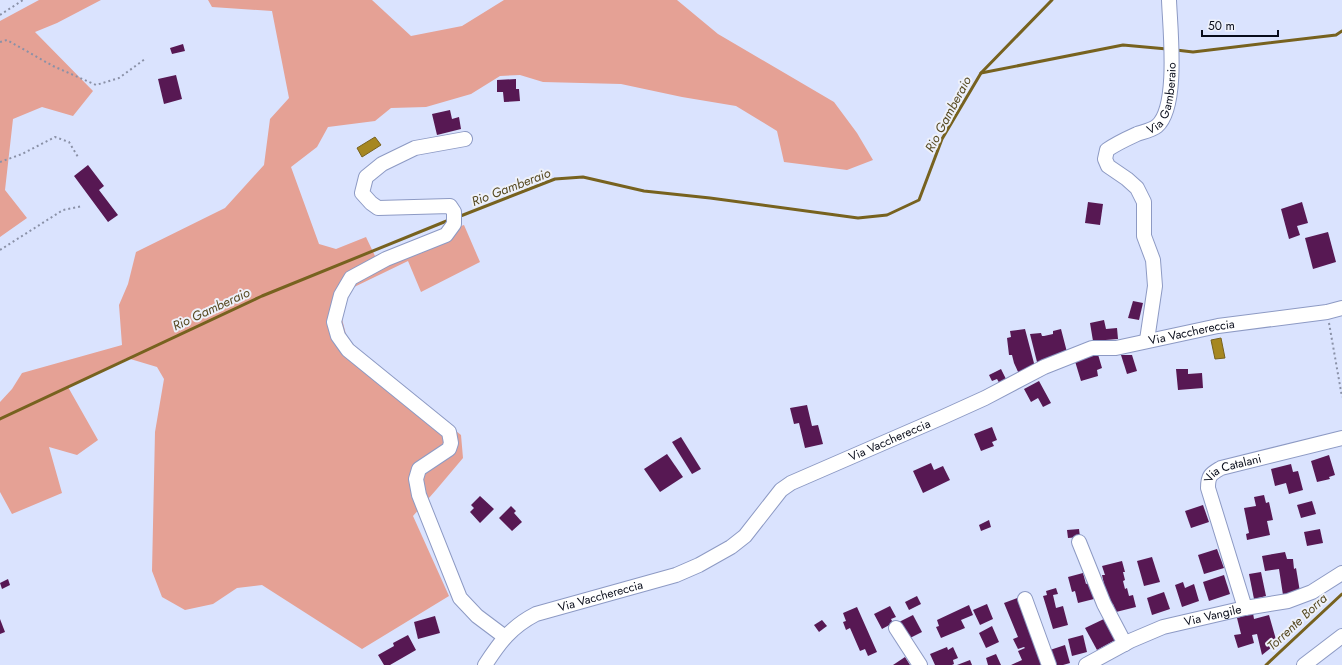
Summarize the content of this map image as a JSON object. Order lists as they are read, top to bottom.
{
  "streets": {
    "street": [
      "Via Gamberaio",
      "Via Vacchereccia",
      "Via Catalani",
      "Via Vangile"
    ]
  },
  "crossings": [
    ["Via Gamberaio", "Via Vacchereccia"],
    ["Via Catalani", "Via Vangile"]
  ],
  "water": ["Rio Gamberaio", "Torrente Borra"],
  "scale_bar": "50 m"
}
